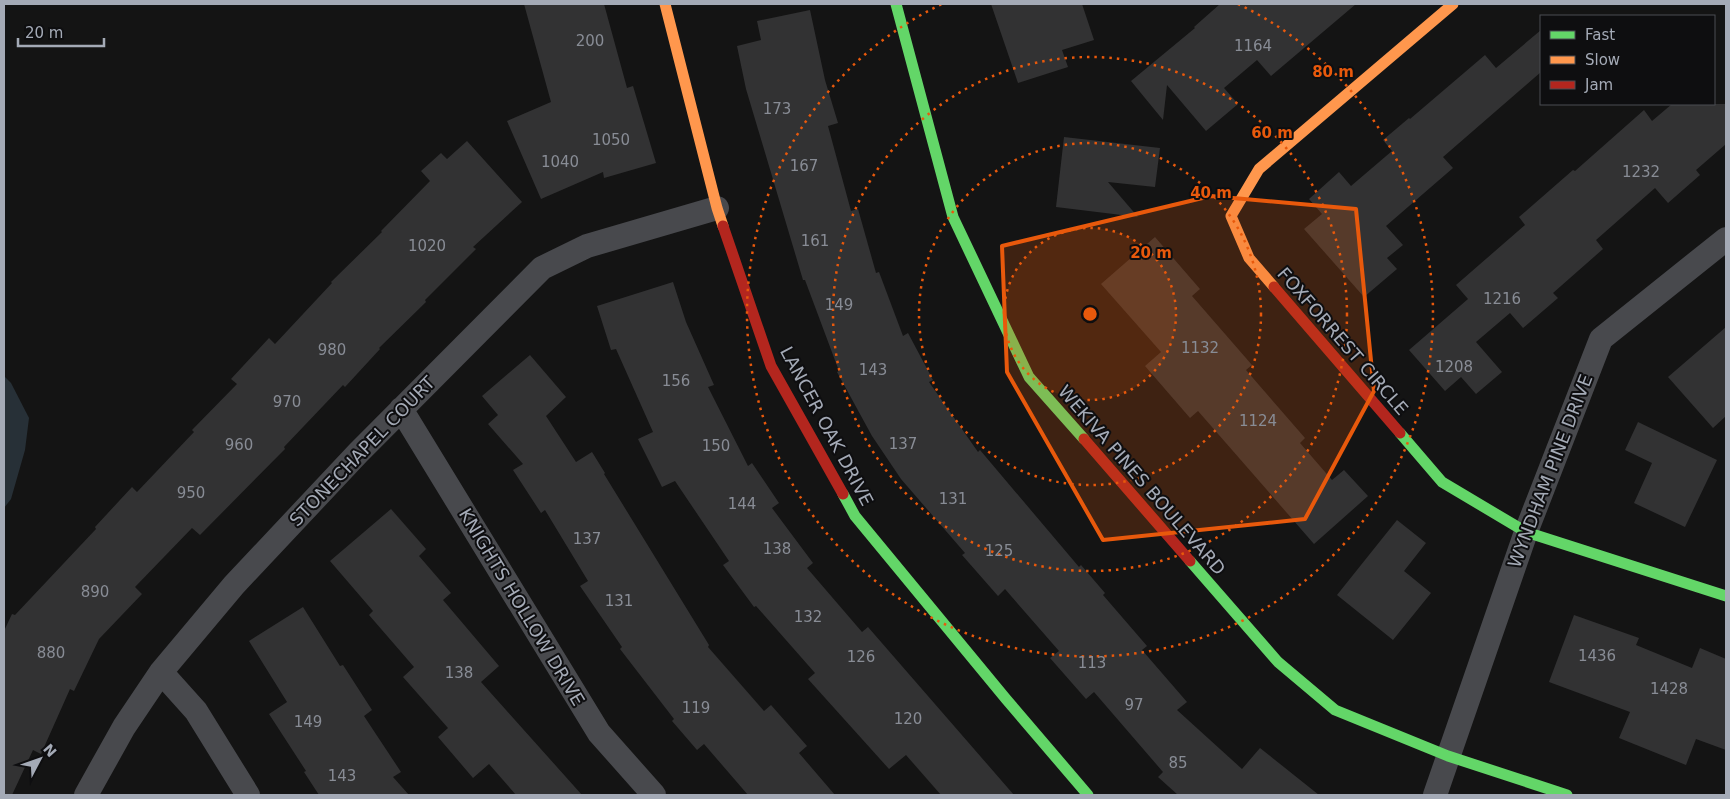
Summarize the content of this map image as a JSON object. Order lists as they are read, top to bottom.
{
  "streets": {
    "street": [
      "FOXFORREST CIRCLE",
      "LANCER OAK DRIVE",
      "STONECHAPEL COURT",
      "WYNDHAM PINE DRIVE",
      "WEKIVA PINES BOULEVARD",
      "KNIGHTS HOLLOW DRIVE"
    ]
  },
  "crossings": [
    ["FOXFORREST CIRCLE", "WYNDHAM PINE DRIVE"],
    ["LANCER OAK DRIVE", "STONECHAPEL COURT"],
    ["STONECHAPEL COURT", "KNIGHTS HOLLOW DRIVE"],
    ["WYNDHAM PINE DRIVE", "WEKIVA PINES BOULEVARD"]
  ],
  "house_numbers": [
    "200",
    "1164",
    "173",
    "1050",
    "1040",
    "167",
    "1232",
    "161",
    "1020",
    "1216",
    "149",
    "1132",
    "980",
    "1208",
    "143",
    "156",
    "970",
    "1124",
    "137",
    "960",
    "150",
    "950",
    "131",
    "144",
    "137",
    "138",
    "125",
    "890",
    "131",
    "132",
    "880",
    "1436",
    "126",
    "113",
    "138",
    "1428",
    "97",
    "119",
    "120",
    "149",
    "85",
    "143"
  ],
  "legend": ["Fast", "Slow", "Jam"],
  "scale_bar": "20 m",
  "north": "top right",
  "rings": [
    "80 m",
    "60 m",
    "40 m",
    "20 m"
  ]
}
